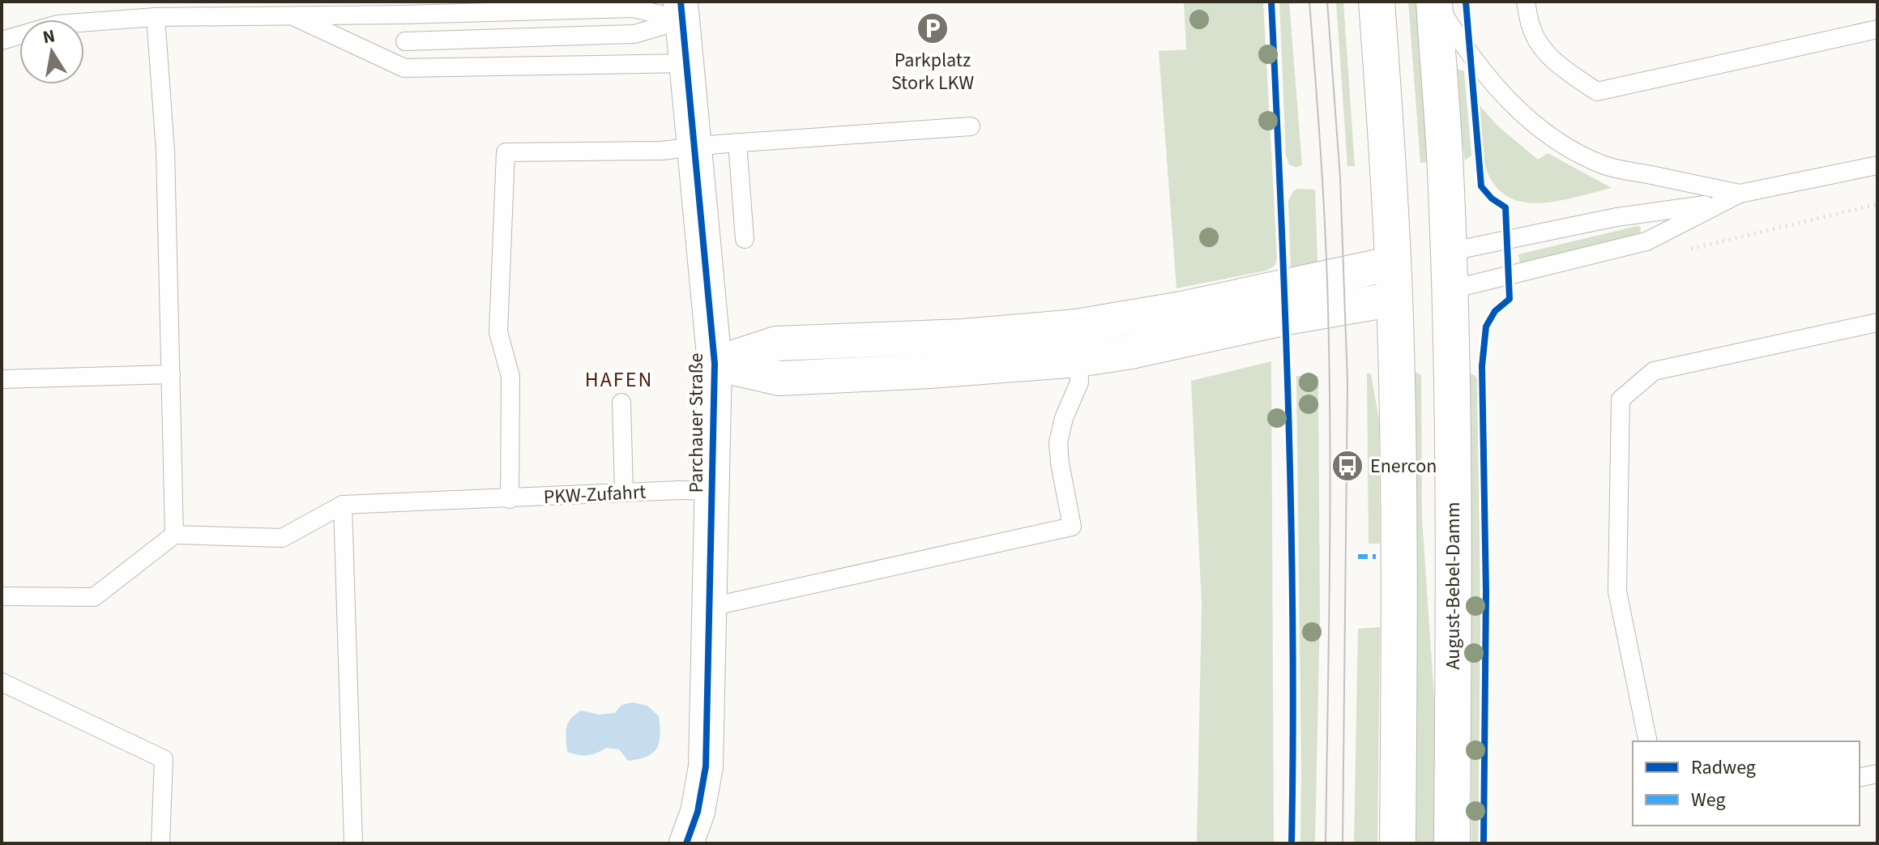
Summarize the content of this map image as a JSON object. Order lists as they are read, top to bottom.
{
  "streets": {
    "main road": ["August-Bebel-Damm"],
    "street": ["Parchauer Straße"],
    "lane": ["PKW-Zufahrt"]
  },
  "crossings": [
    ["Parchauer Straße", "PKW-Zufahrt"]
  ],
  "districts": ["HAFEN"],
  "places": {
    "parking": ["Parkplatz Stork LKW"],
    "bus stop": ["Enercon"]
  },
  "legend": ["Radweg", "Weg"],
  "north": "top"
}
